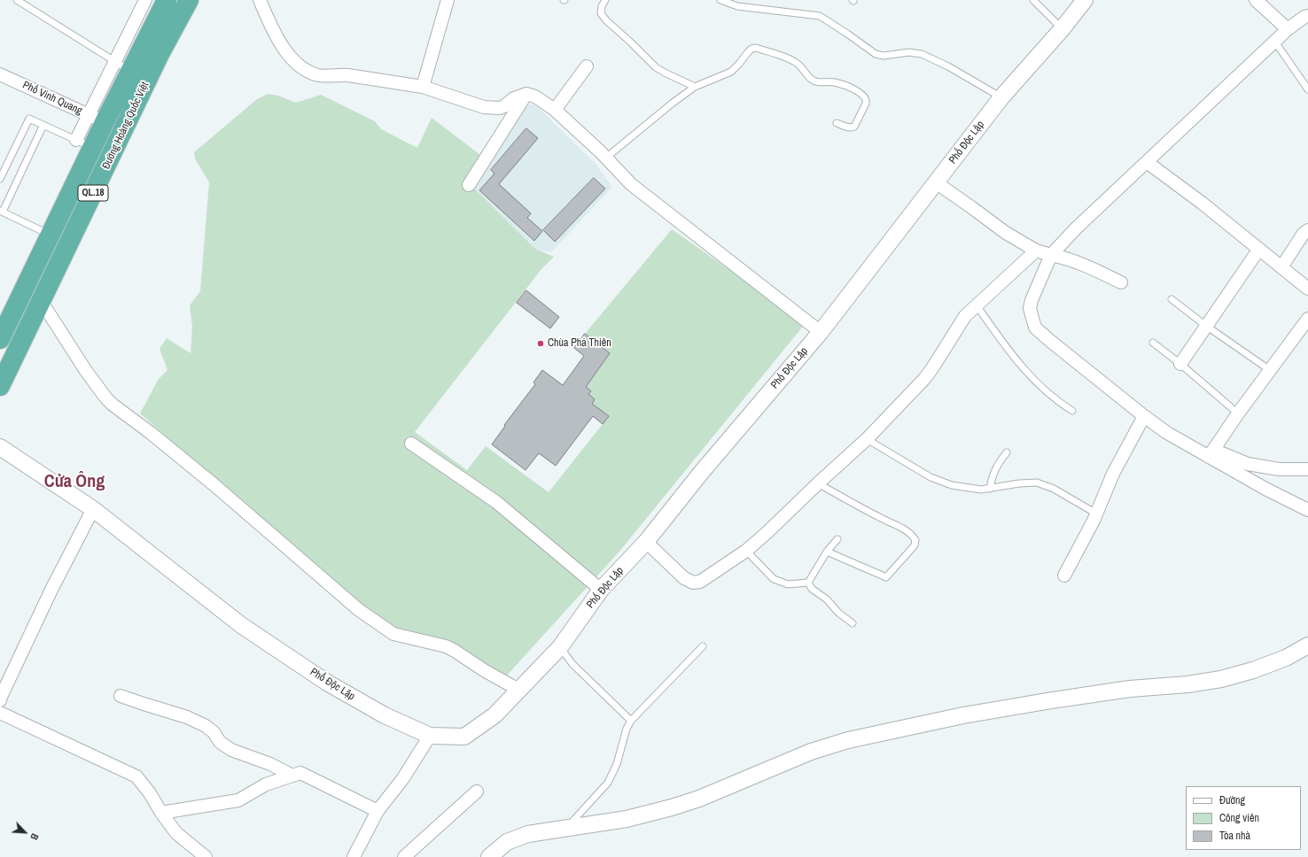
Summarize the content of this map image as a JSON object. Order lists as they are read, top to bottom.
{
  "streets": {
    "highway": ["Đường Hoàng Quốc Việt", "QL.18"],
    "street": ["Phố Vinh Quang", "Phố Độc Lập"]
  },
  "crossings": [
    ["Phố Vinh Quang", "Đường Hoàng Quốc Việt"]
  ],
  "districts": ["Cửa Ông"],
  "places": ["Chùa Phả Thiên"],
  "legend": ["Đường", "Công viên", "Tòa nhà"],
  "north": "bottom right"
}
